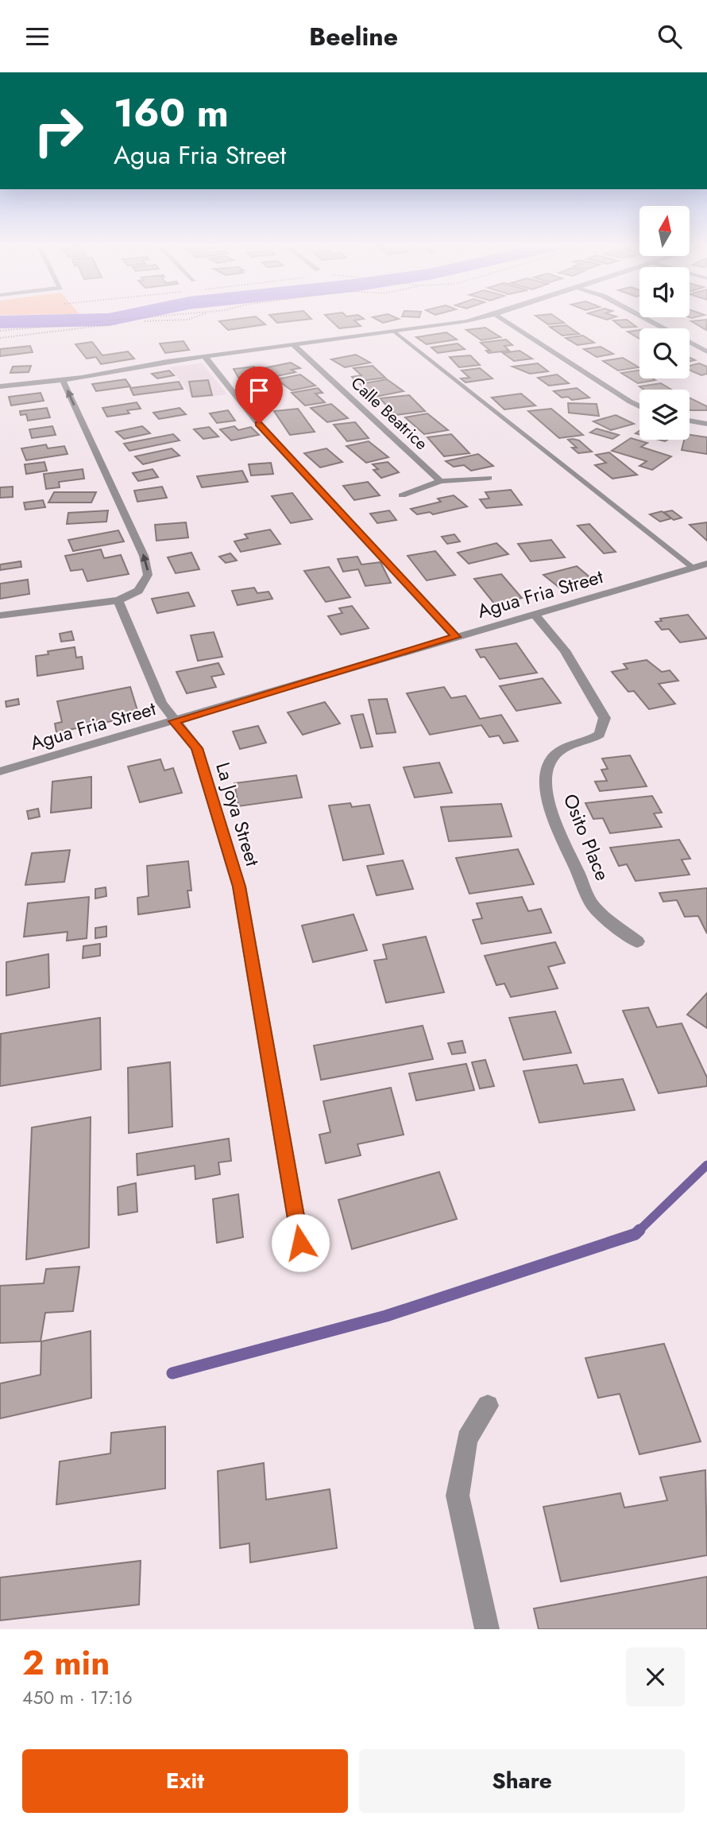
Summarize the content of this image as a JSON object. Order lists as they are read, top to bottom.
{
  "streets": {
    "street": [
      "Calle Beatrice",
      "Agua Fria Street",
      "La Joya Street",
      "Osito Place"
    ]
  },
  "crossings": [
    ["Agua Fria Street", "La Joya Street"],
    ["Agua Fria Street", "Osito Place"]
  ],
  "north": "top",
  "page": {
    "header": "Beeline",
    "turn": ["160 m", "Agua Fria Street"],
    "heading": ["2 min", "450 m · 17:16"],
    "buttons": ["Exit", "Share"]
  }
}
